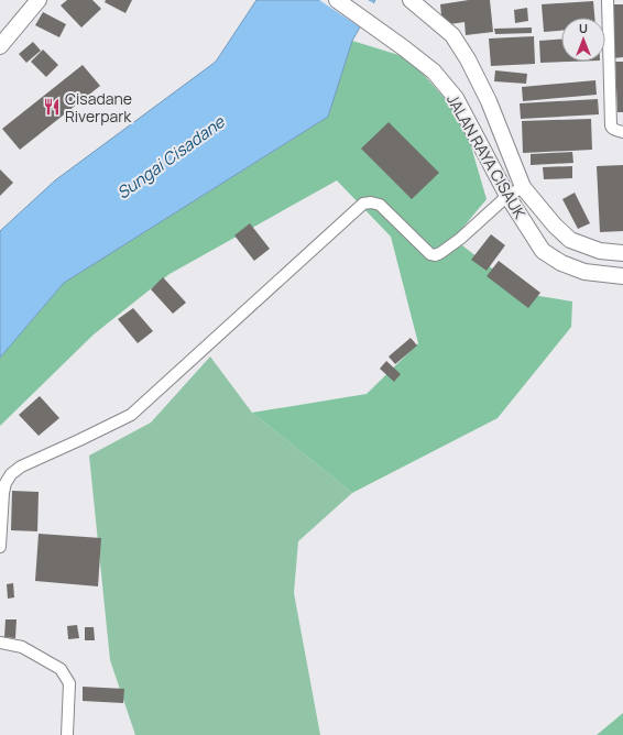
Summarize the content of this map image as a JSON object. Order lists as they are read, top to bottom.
{
  "streets": {
    "main road": ["JALAN RAYA CISAUK"]
  },
  "water": ["Sungai Cisadane"],
  "places": {
    "restaurant": ["Cisadane Riverpark"]
  },
  "north": "top"
}
